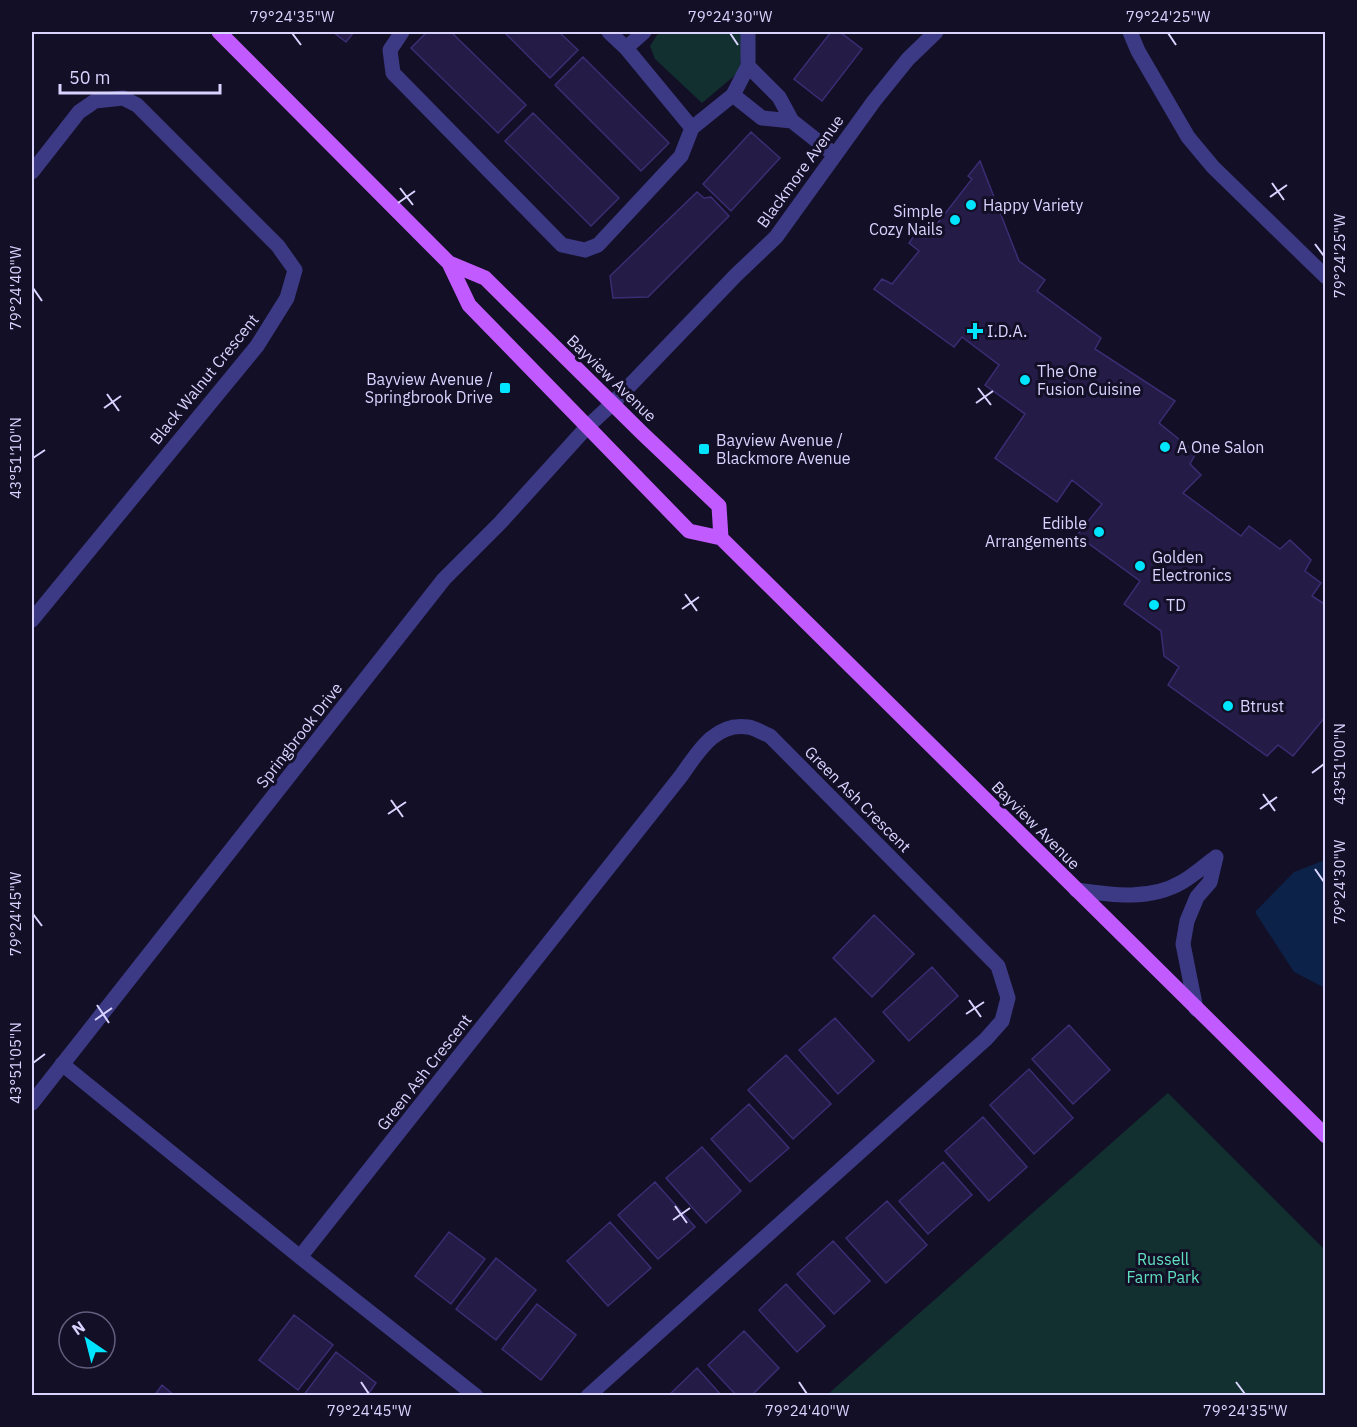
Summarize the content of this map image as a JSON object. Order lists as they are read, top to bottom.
{
  "streets": {
    "main road": ["Bayview Avenue"],
    "street": [
      "Blackmore Avenue",
      "Black Walnut Crescent",
      "Springbrook Drive",
      "Green Ash Crescent"
    ]
  },
  "crossings": [
    ["Blackmore Avenue", "Bayview Avenue"],
    ["Blackmore Avenue", "Springbrook Drive"],
    ["Bayview Avenue", "Springbrook Drive"]
  ],
  "parks": ["Russell Farm Park"],
  "places": {
    "other": [
      "Happy Variety",
      "Simple Cozy Nails",
      "The One Fusion Cuisine",
      "A One Salon",
      "Edible Arrangements",
      "Golden Electronics",
      "TD",
      "Btrust"
    ],
    "health": ["I.D.A."],
    "transit": ["Bayview Avenue / Springbrook Drive", "Bayview Avenue / Blackmore Avenue"]
  },
  "scale_bar": "50 m",
  "north": "top left",
  "coordinates": [
    "79°24'35\"W",
    "79°24'30\"W",
    "79°24'25\"W",
    "79°24'40\"W",
    "43°51'10\"N",
    "43°51'00\"N",
    "79°24'45\"W",
    "43°51'05\"N"
  ]
}
